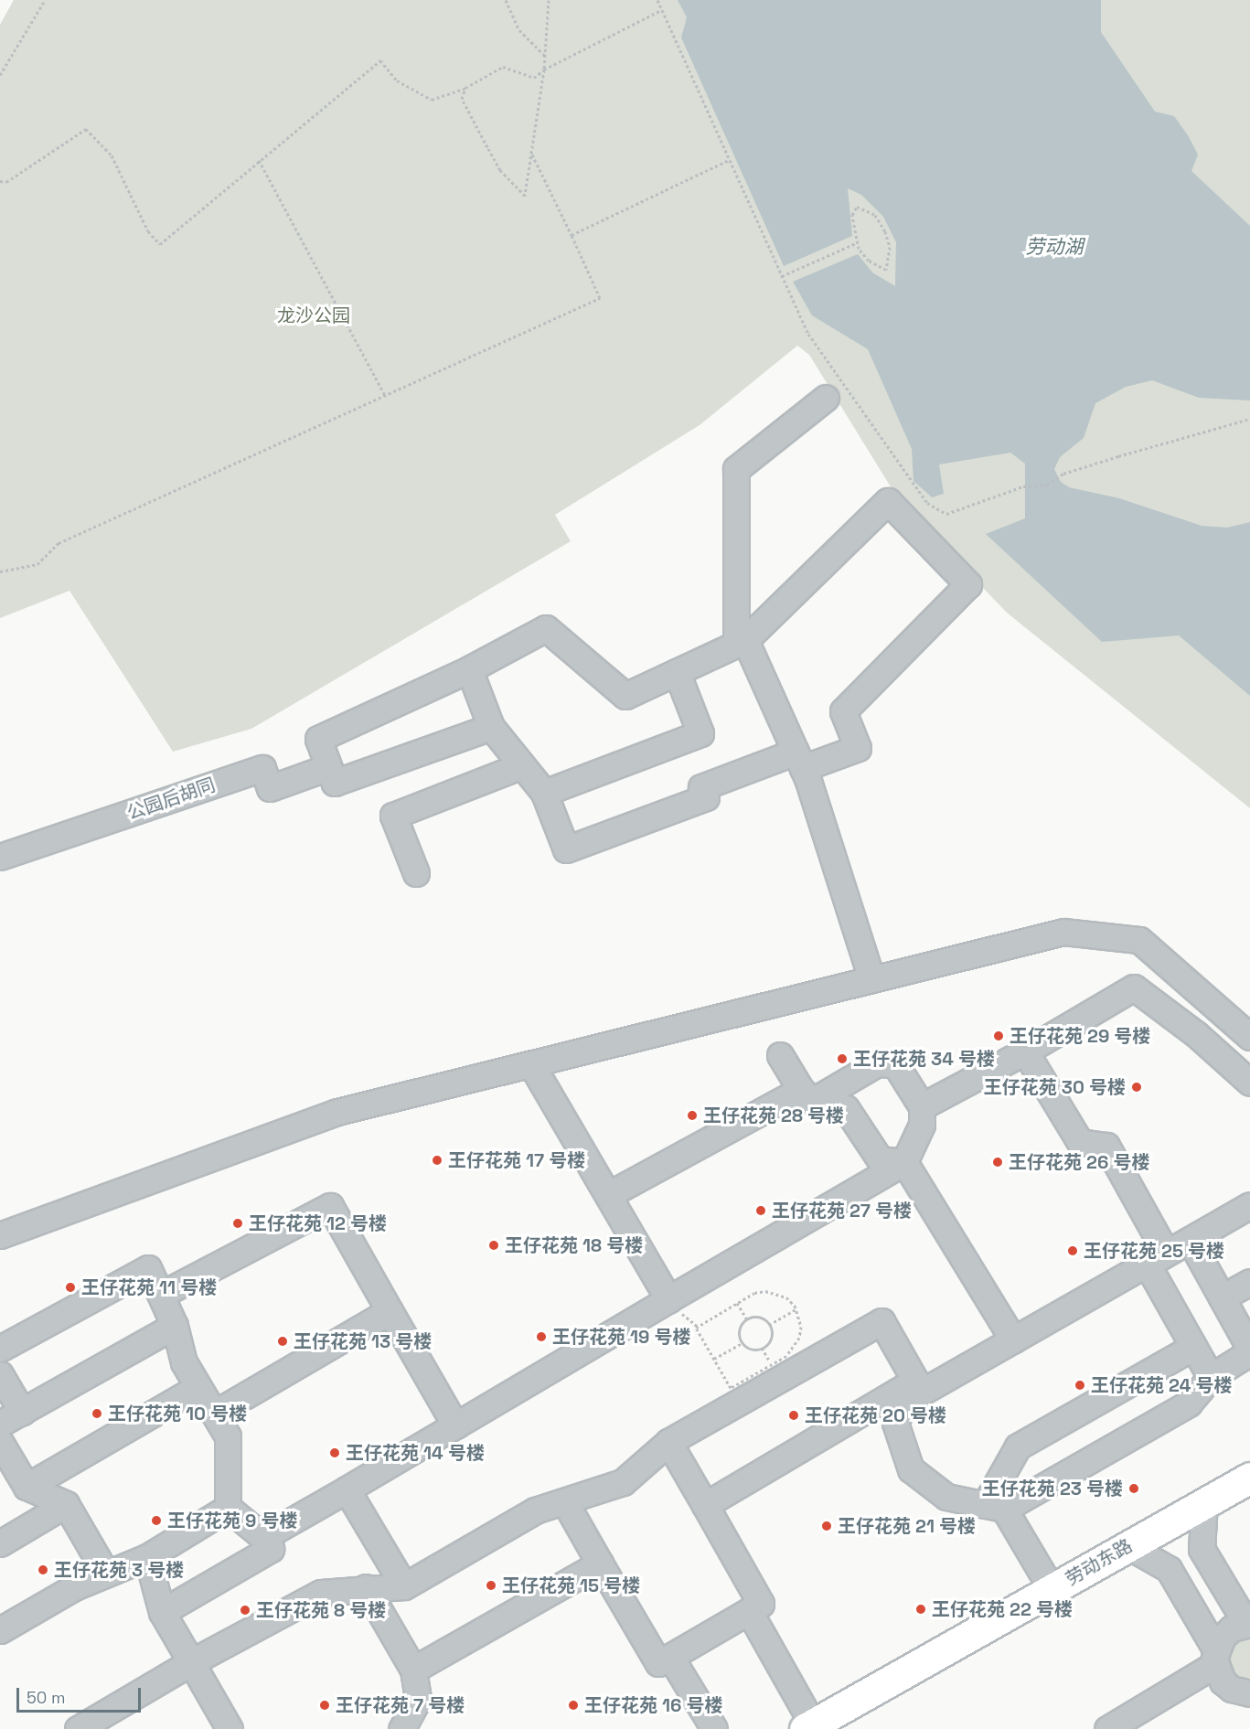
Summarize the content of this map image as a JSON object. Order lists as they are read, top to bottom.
{
  "streets": {
    "main road": ["劳动东路"],
    "street": ["公园后胡同"]
  },
  "water": ["劳动湖"],
  "parks": ["龙沙公园"],
  "places": [
    "王仔花苑 29 号楼",
    "王仔花苑 34 号楼",
    "王仔花苑 30 号楼",
    "王仔花苑 28 号楼",
    "王仔花苑 17 号楼",
    "王仔花苑 26 号楼",
    "王仔花苑 27 号楼",
    "王仔花苑 12 号楼",
    "王仔花苑 18 号楼",
    "王仔花苑 25 号楼",
    "王仔花苑 11 号楼",
    "王仔花苑 19 号楼",
    "王仔花苑 13 号楼",
    "王仔花苑 24 号楼",
    "王仔花苑 10 号楼",
    "王仔花苑 20 号楼",
    "王仔花苑 14 号楼",
    "王仔花苑 23 号楼",
    "王仔花苑 9 号楼",
    "王仔花苑 21 号楼",
    "王仔花苑 3 号楼",
    "王仔花苑 15 号楼",
    "王仔花苑 22 号楼",
    "王仔花苑 8 号楼",
    "王仔花苑 7 号楼",
    "王仔花苑 16 号楼"
  ],
  "scale_bar": "50 m"
}
